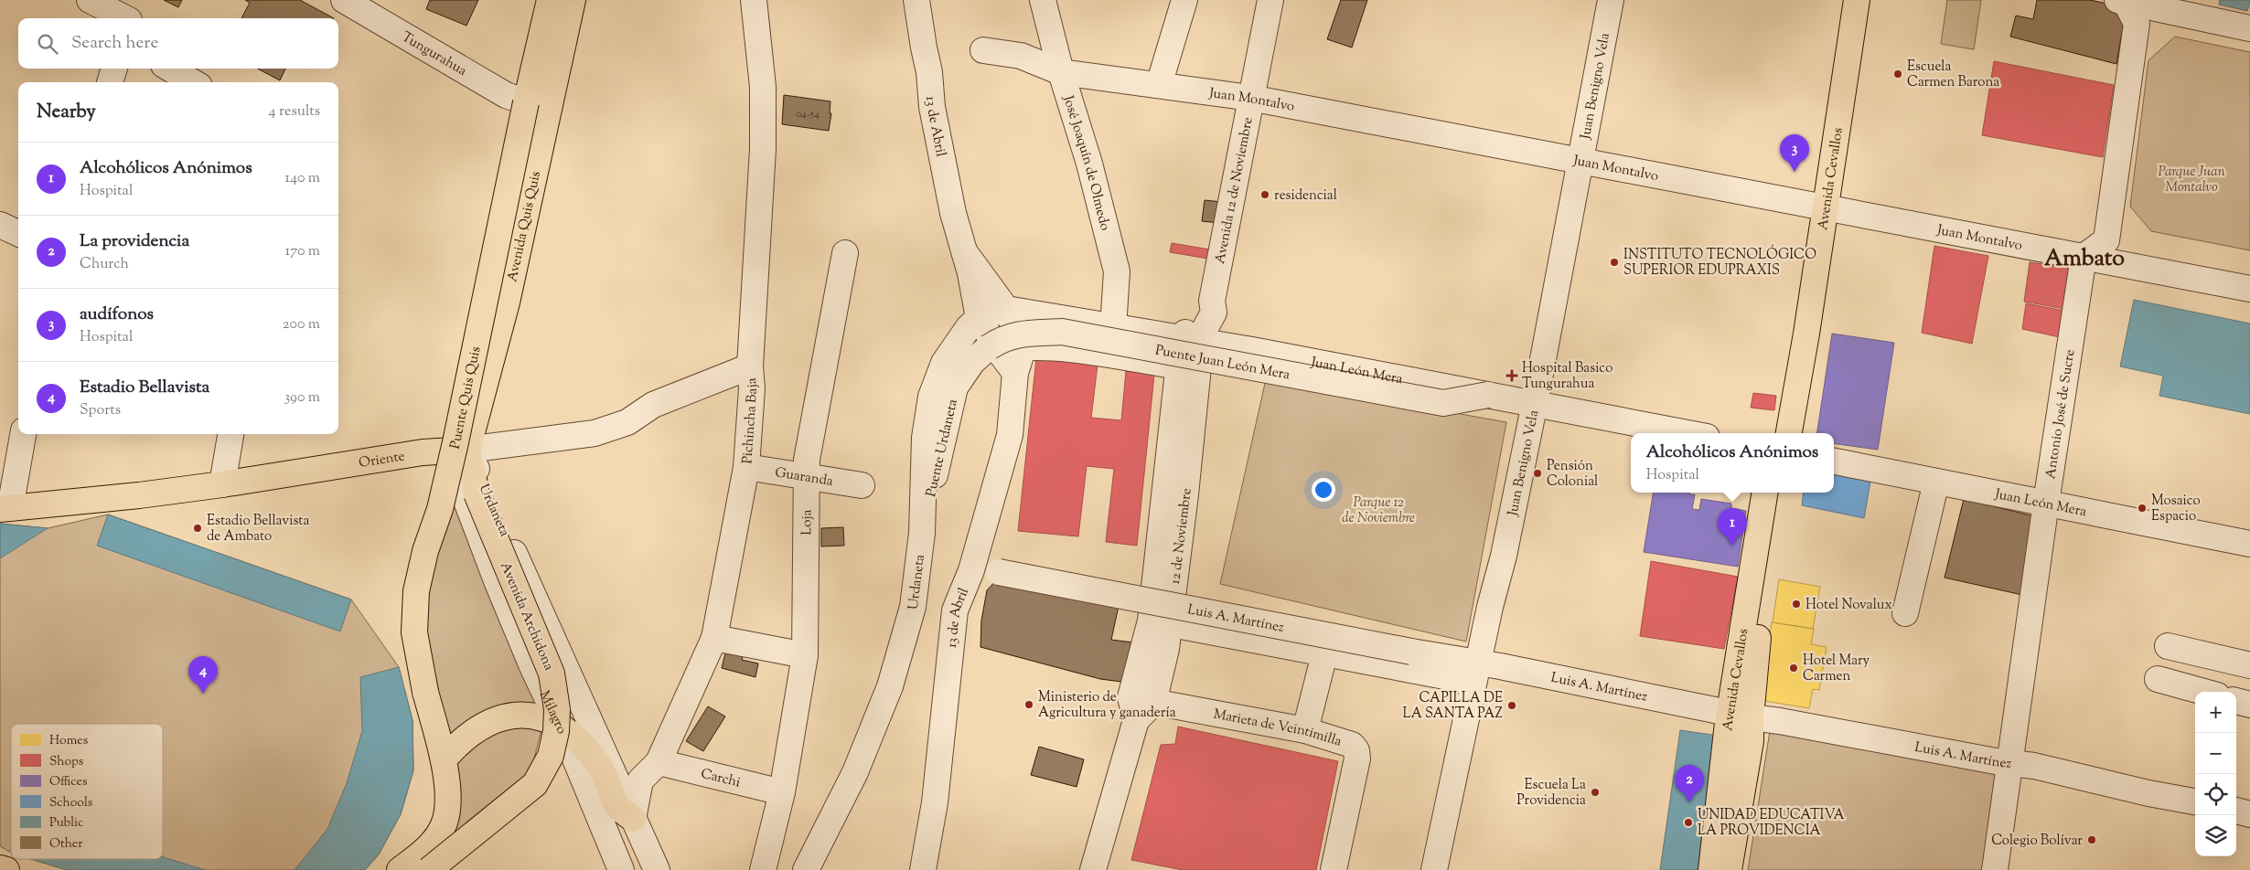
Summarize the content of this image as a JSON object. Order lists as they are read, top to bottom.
{
  "streets": {
    "main road": [
      "Avenida Cevallos",
      "Avenida Quis Quis",
      "Puente Quis Quis",
      "Oriente",
      "Avenida Archidona"
    ],
    "street": [
      "Tungurahua",
      "Juan Benigno Vela",
      "Juan Montalvo",
      "13 de Abril",
      "José Joaquín de Olmedo",
      "Avenida 12 de Noviembre",
      "Puente Juan León Mera",
      "Juan León Mera",
      "Antonio José de Sucre",
      "Pichincha Baja",
      "Puente Urdaneta",
      "Guaranda",
      "Urdaneta",
      "Loja",
      "12 de Noviembre",
      "Luis A. Martínez",
      "Milagro",
      "Marieta de Veintimilla",
      "Carchi"
    ]
  },
  "crossings": [
    ["Tungurahua", "Puente Quis Quis"],
    ["Juan Benigno Vela", "Juan Montalvo"],
    ["Juan Benigno Vela", "Juan León Mera"],
    ["Juan Benigno Vela", "Luis A. Martínez"],
    ["Juan Montalvo", "José Joaquín de Olmedo"],
    ["Juan Montalvo", "Avenida Cevallos"],
    ["Juan Montalvo", "Avenida 12 de Noviembre"],
    ["Juan Montalvo", "Antonio José de Sucre"],
    ["13 de Abril", "Puente Juan León Mera"],
    ["13 de Abril", "Juan León Mera"],
    ["13 de Abril", "Puente Urdaneta"],
    ["13 de Abril", "Urdaneta"],
    ["13 de Abril", "Luis A. Martínez"],
    ["José Joaquín de Olmedo", "Juan León Mera"],
    ["Avenida Cevallos", "Luis A. Martínez"],
    ["Avenida Quis Quis", "Oriente"],
    ["Avenida Quis Quis", "Urdaneta"],
    ["Avenida Quis Quis", "Avenida Archidona"],
    ["Avenida Quis Quis", "Milagro"],
    ["Puente Juan León Mera", "Juan León Mera"],
    ["Puente Juan León Mera", "Puente Urdaneta"],
    ["Juan León Mera", "Antonio José de Sucre"],
    ["Juan León Mera", "Urdaneta"],
    ["Juan León Mera", "12 de Noviembre"],
    ["Antonio José de Sucre", "Luis A. Martínez"],
    ["Pichincha Baja", "Oriente"],
    ["Pichincha Baja", "Guaranda"],
    ["Pichincha Baja", "Urdaneta"],
    ["Pichincha Baja", "Carchi"],
    ["Puente Urdaneta", "Urdaneta"],
    ["Oriente", "Urdaneta"],
    ["Oriente", "Avenida Archidona"],
    ["Oriente", "Milagro"],
    ["Guaranda", "Loja"],
    ["Urdaneta", "Avenida Archidona"],
    ["Urdaneta", "Milagro"],
    ["Loja", "Carchi"],
    ["12 de Noviembre", "Luis A. Martínez"],
    ["12 de Noviembre", "Marieta de Veintimilla"],
    ["Avenida Archidona", "Milagro"]
  ],
  "districts": ["Ambato"],
  "parks": ["Parque Juan Montalvo", "Parque 12 de Noviembre"],
  "places": {
    "other": [
      "Escuela Carmen Barona",
      "residencial",
      "INSTITUTO TECNOLÓGICO SUPERIOR EDUPRAXIS",
      "Pensión Colonial",
      "Mosaico Espacio",
      "Estadio Bellavista de Ambato",
      "Hotel Novalux",
      "Hotel Mary Carmen",
      "Ministerio de Agricultura y ganadería",
      "CAPILLA DE LA SANTA PAZ",
      "Escuela La Providencia",
      "UNIDAD EDUCATIVA LA PROVIDENCIA",
      "Colegio Bolívar"
    ],
    "health": ["Hospital Basico Tungurahua"]
  },
  "house_numbers": ["04-54"],
  "legend": [
    "Homes",
    "Shops",
    "Offices",
    "Schools",
    "Public",
    "Other"
  ],
  "page": {
    "search": "Search here",
    "heading": ["Nearby", "4 results"],
    "pins": [
      "3",
      "1",
      "4",
      "2"
    ],
    "list": [
      {
        "mark": "1",
        "name": "Alcohólicos Anónimos",
        "note": "Hospital",
        "value": "140 m"
      },
      {
        "mark": "2",
        "name": "La providencia",
        "note": "Church",
        "value": "170 m"
      },
      {
        "mark": "3",
        "name": "audífonos",
        "note": "Hospital",
        "value": "200 m"
      },
      {
        "mark": "4",
        "name": "Estadio Bellavista",
        "note": "Sports",
        "value": "390 m"
      }
    ],
    "popup": ["Alcohólicos Anónimos", "Hospital"],
    "map_buttons": ["+", "−"]
  }
}
